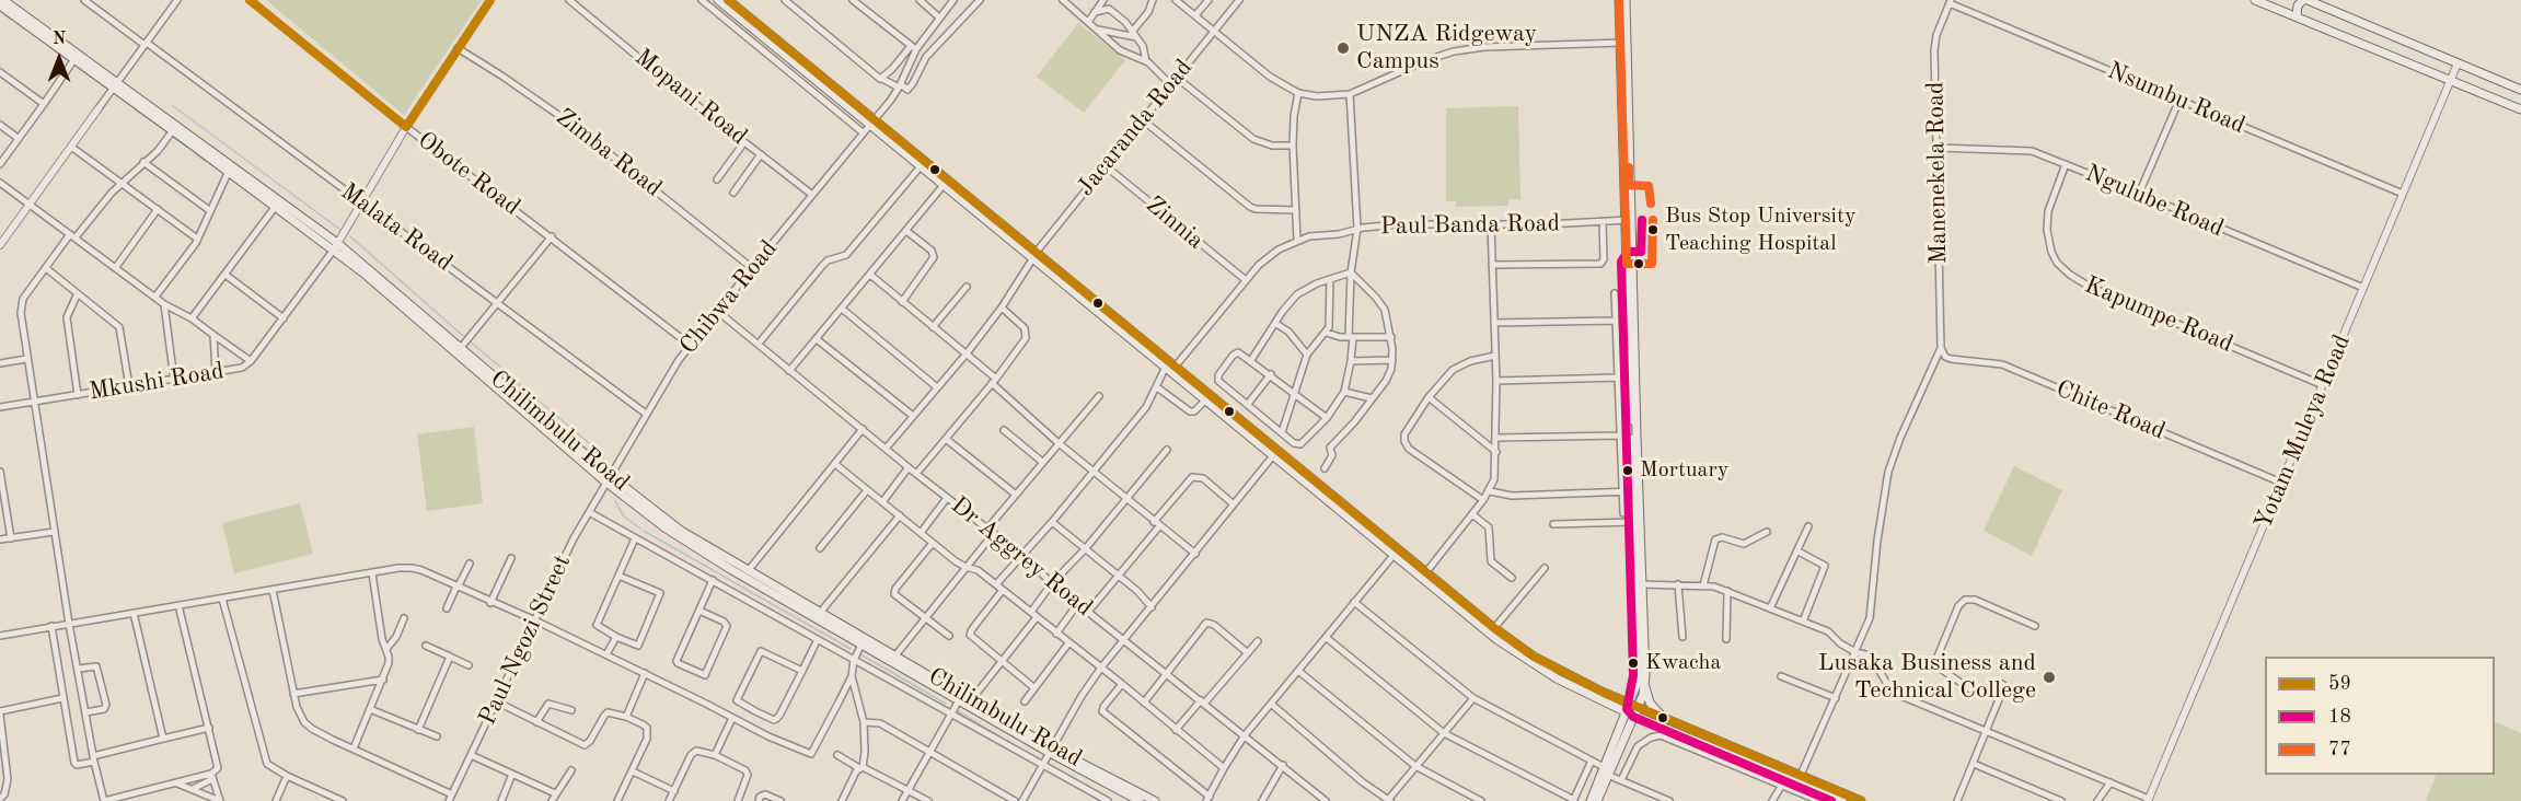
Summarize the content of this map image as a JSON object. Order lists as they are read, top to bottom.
{
  "streets": {
    "main road": ["Chilimbulu Road"],
    "street": [
      "Mopani Road",
      "Nsumbu Road",
      "Jacaranda Road",
      "Zimba Road",
      "Manenekela Road",
      "Obote Road",
      "Ngulube Road",
      "Zinnia",
      "Paul Banda Road",
      "Malata Road",
      "Chibwa Road",
      "Kapumpe Road",
      "Mkushi Road",
      "Chite Road",
      "Yotam Muleya Road",
      "Dr Aggrey Road",
      "Paul Ngozi Street"
    ]
  },
  "crossings": [
    ["Mopani Road", "Chibwa Road"],
    ["Nsumbu Road", "Manenekela Road"],
    ["Nsumbu Road", "Yotam Muleya Road"],
    ["Jacaranda Road", "Zinnia"],
    ["Jacaranda Road", "Dr Aggrey Road"],
    ["Zimba Road", "Chibwa Road"],
    ["Manenekela Road", "Ngulube Road"],
    ["Manenekela Road", "Chite Road"],
    ["Obote Road", "Chibwa Road"],
    ["Ngulube Road", "Kapumpe Road"],
    ["Ngulube Road", "Yotam Muleya Road"],
    ["Zinnia", "Paul Banda Road"],
    ["Paul Banda Road", "Dr Aggrey Road"],
    ["Malata Road", "Chibwa Road"],
    ["Chibwa Road", "Chilimbulu Road"],
    ["Chibwa Road", "Dr Aggrey Road"],
    ["Chibwa Road", "Paul Ngozi Street"],
    ["Kapumpe Road", "Yotam Muleya Road"],
    ["Mkushi Road", "Chilimbulu Road"],
    ["Chite Road", "Yotam Muleya Road"],
    ["Chilimbulu Road", "Paul Ngozi Street"]
  ],
  "places": [
    "UNZA Ridgeway Campus",
    "Bus Stop University Teaching Hospital",
    "Mortuary",
    "Kwacha",
    "Lusaka Business and Technical College"
  ],
  "lines": ["transit line 59", "transit line 77", "transit line 18"],
  "legend": ["59", "18", "77"],
  "north": "top"
}
